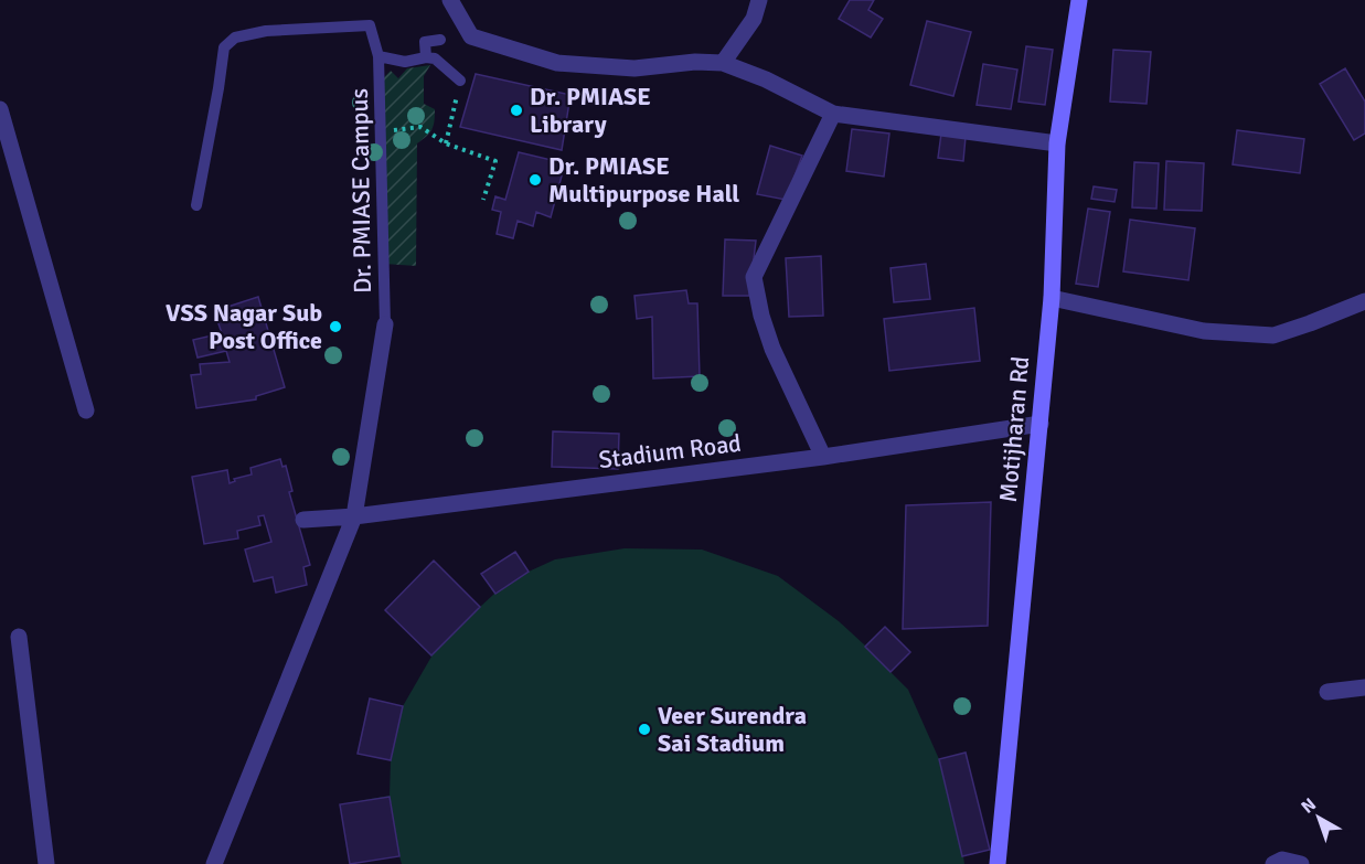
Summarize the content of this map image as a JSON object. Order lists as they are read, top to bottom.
{
  "streets": {
    "main road": ["Motijharan Rd"],
    "street": ["Stadium Road"],
    "lane": ["Dr. PMIASE Campus"]
  },
  "crossings": [
    ["Motijharan Rd", "Stadium Road"]
  ],
  "places": [
    "Dr. PMIASE Library",
    "Dr. PMIASE Multipurpose Hall",
    "VSS Nagar Sub Post Office",
    "Veer Surendra Sai Stadium"
  ],
  "north": "top left"
}
